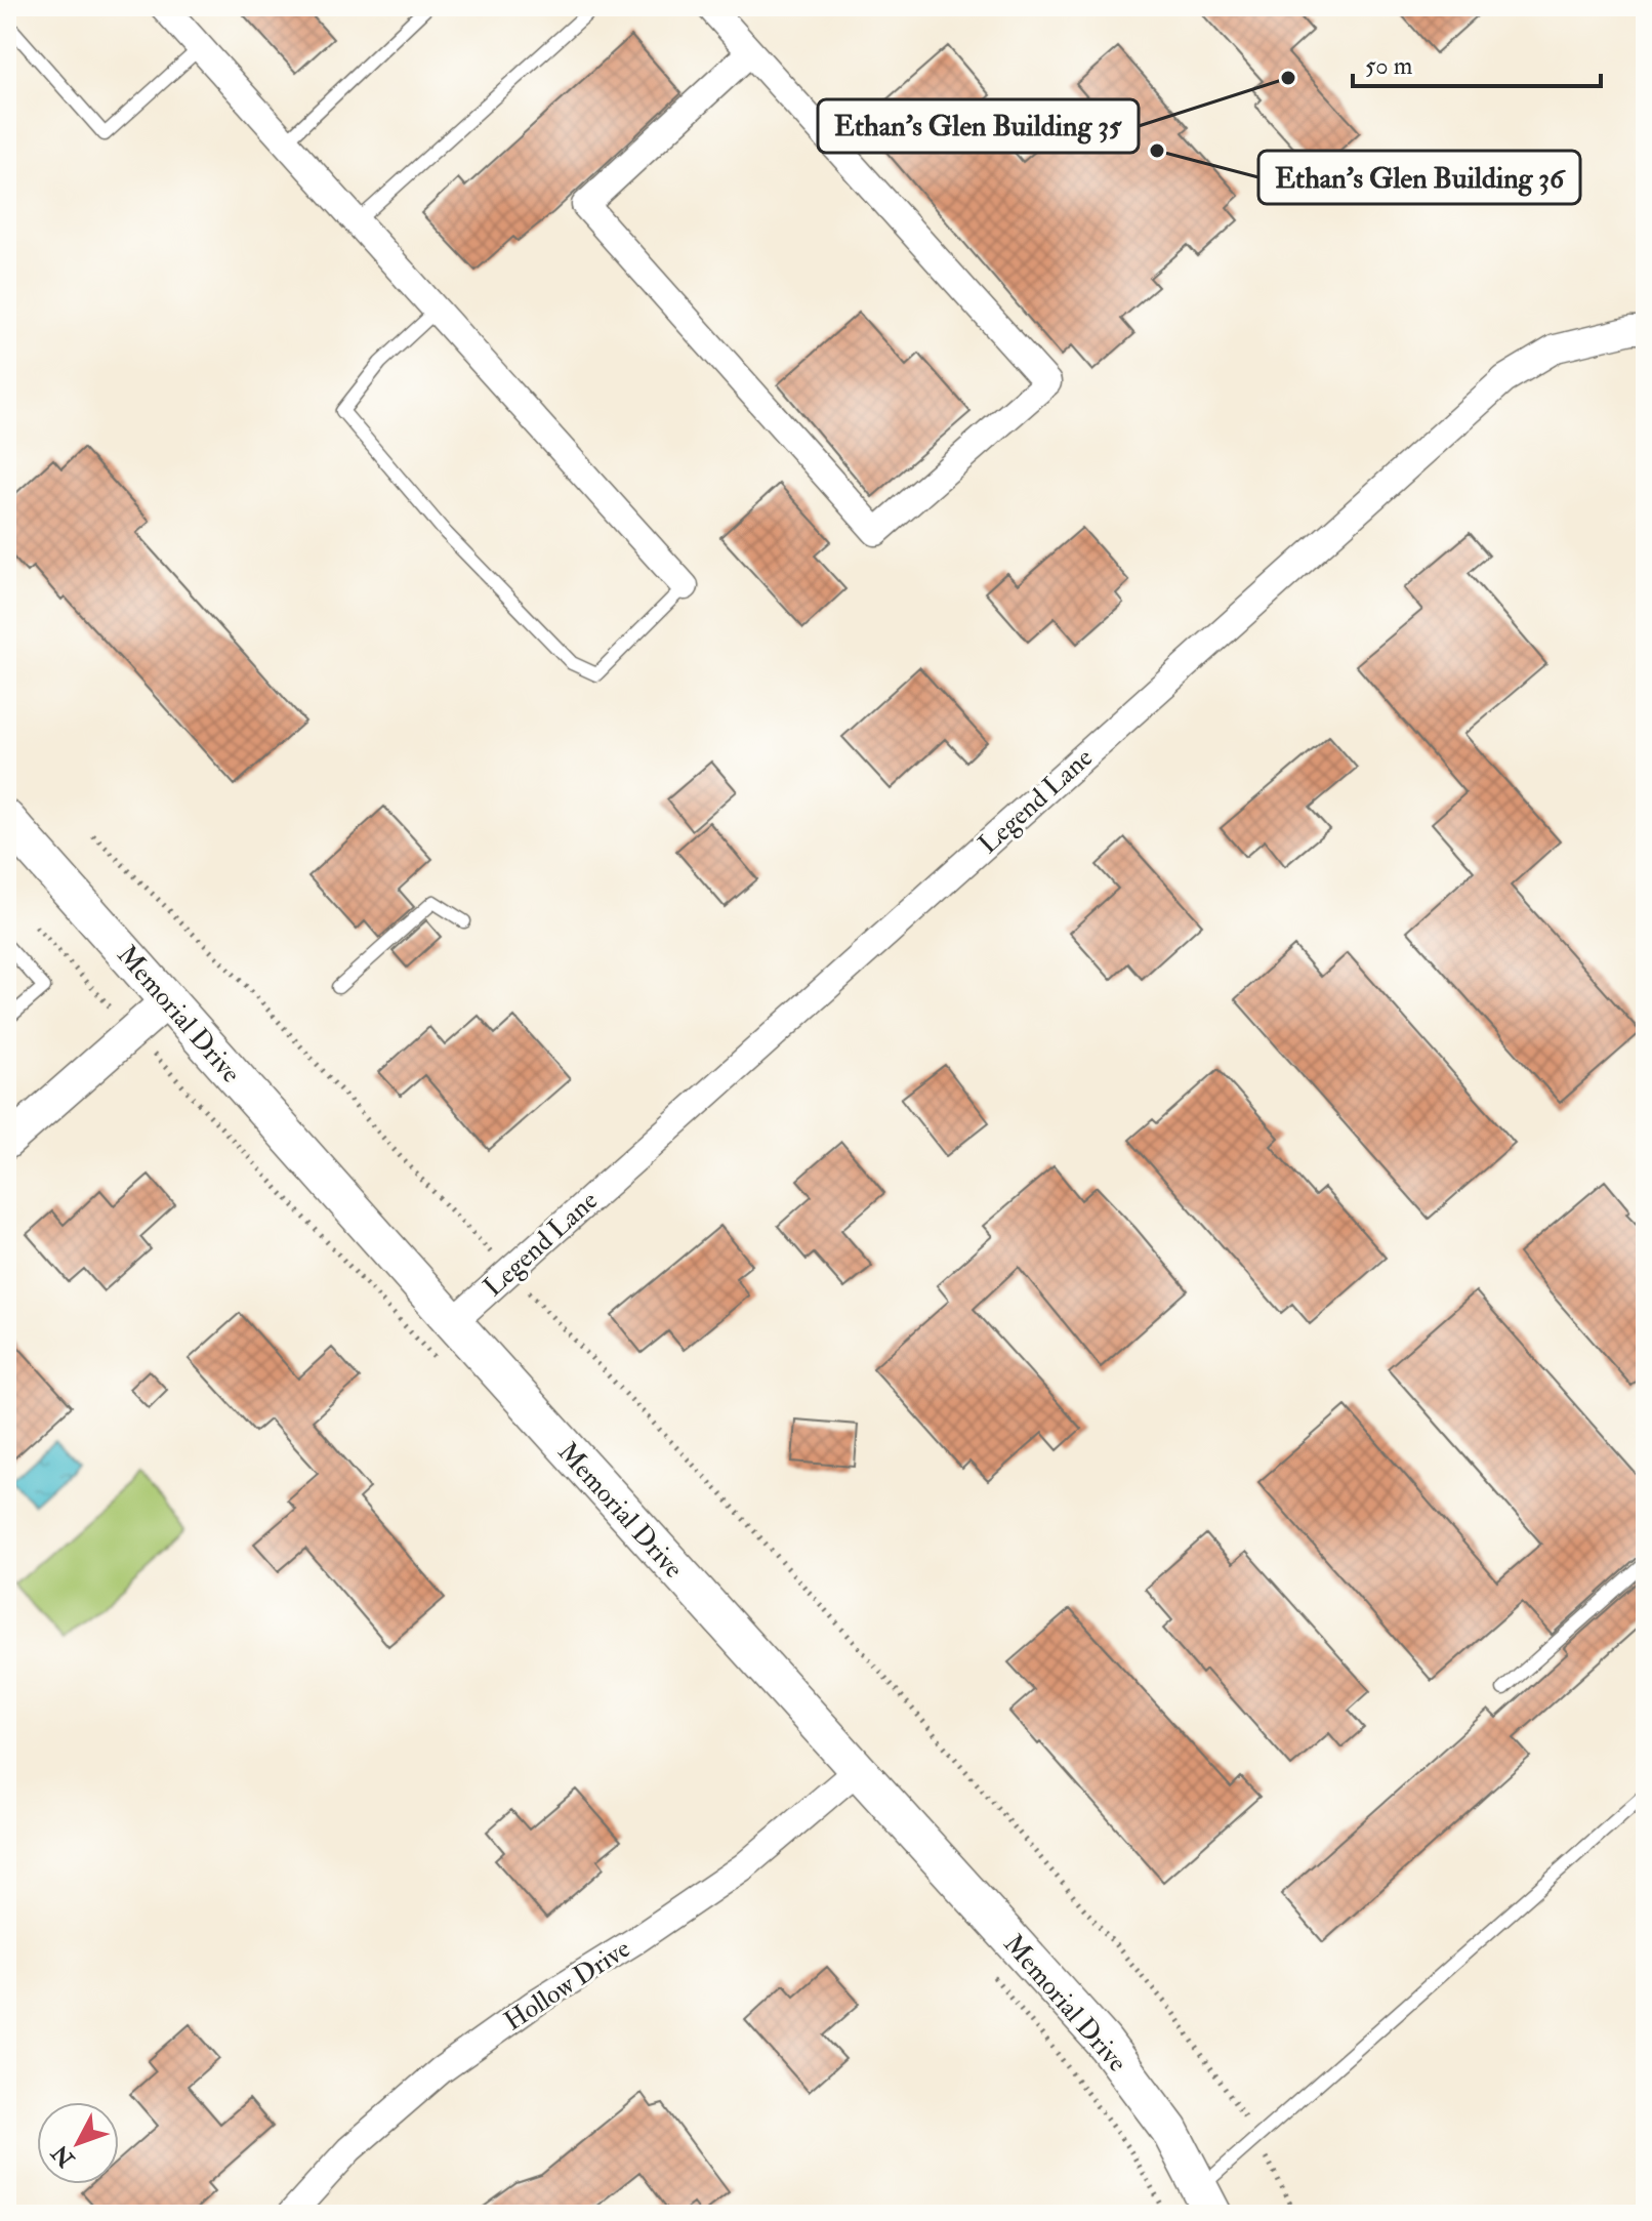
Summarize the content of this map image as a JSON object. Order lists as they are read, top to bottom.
{
  "streets": {
    "main road": ["Memorial Drive"],
    "street": ["Legend Lane", "Hollow Drive"]
  },
  "crossings": [
    ["Legend Lane", "Memorial Drive"],
    ["Memorial Drive", "Hollow Drive"]
  ],
  "places": ["Ethan's Glen Building 35", "Ethan's Glen Building 36"],
  "scale_bar": "50 m",
  "north": "bottom left"
}
